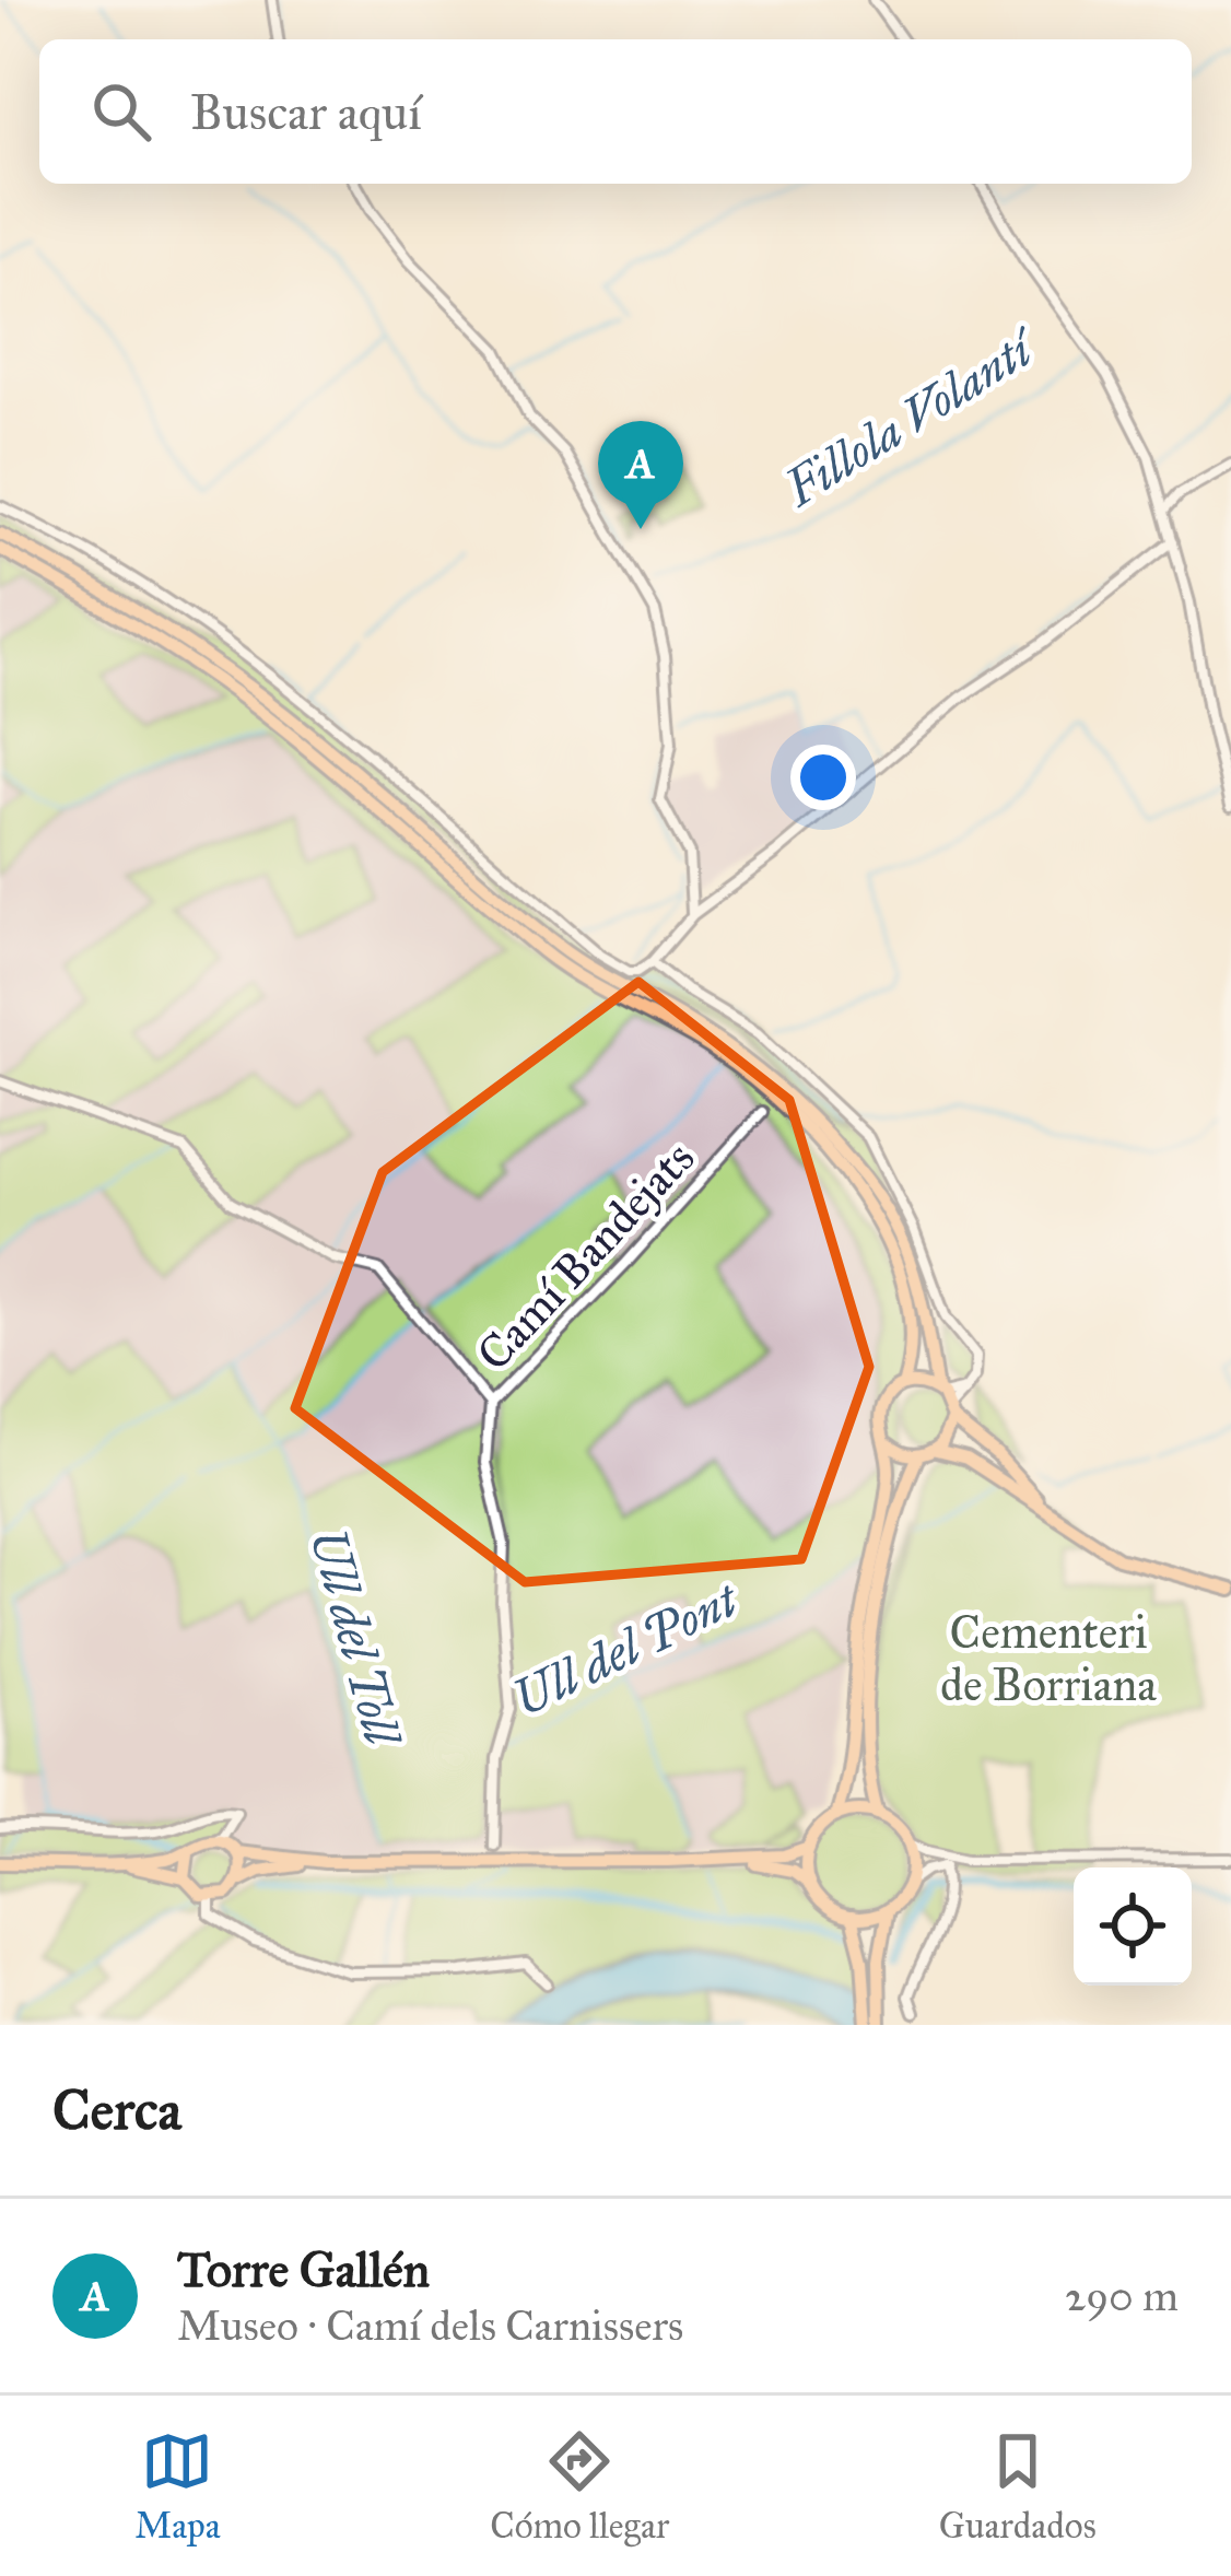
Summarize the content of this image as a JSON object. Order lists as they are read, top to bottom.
{
  "streets": {
    "street": ["Camí Bandejats"]
  },
  "water": ["Fillola Volantí", "Ull del Toll", "Ull del Pont"],
  "parks": ["Cementeri de Borriana"],
  "page": {
    "search": "Buscar aquí",
    "pins": "A",
    "heading": "Cerca",
    "list": [
      {
        "mark": "A",
        "name": "Torre Gallén",
        "note": "Museo · Camí dels Carnissers",
        "value": "290 m"
      }
    ],
    "nav": ["Mapa", "Cómo llegar", "Guardados"]
  }
}
